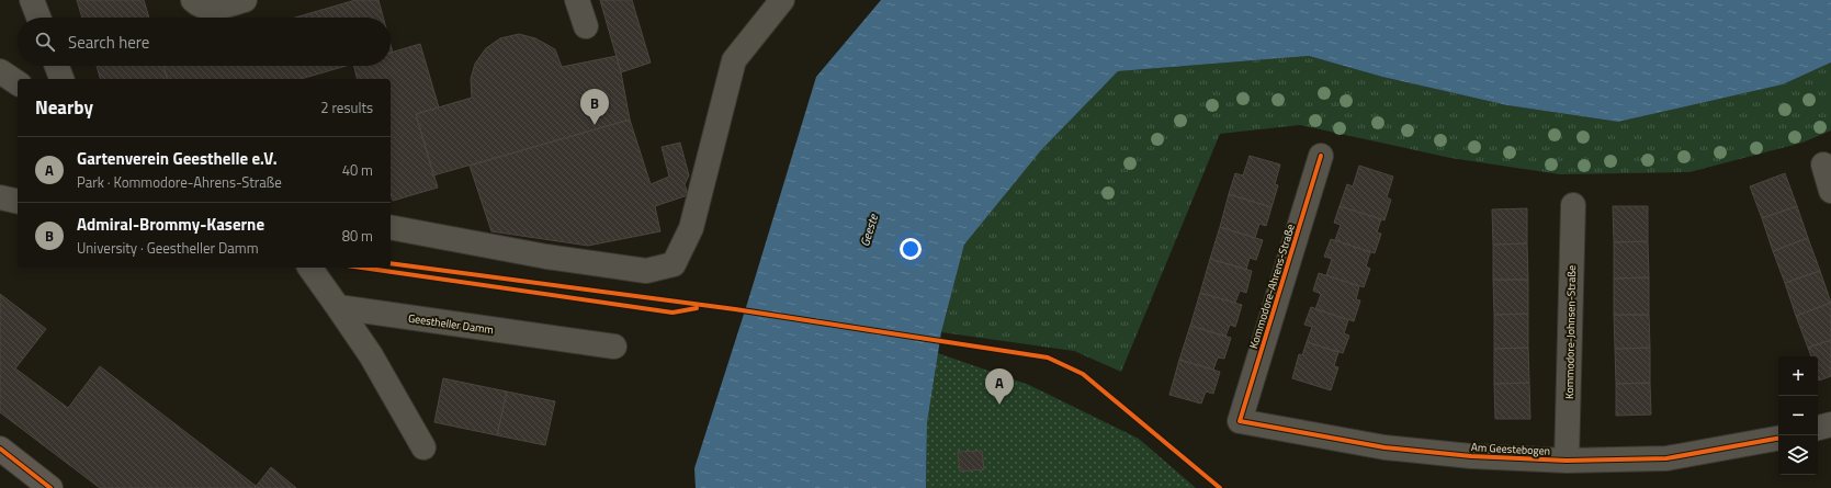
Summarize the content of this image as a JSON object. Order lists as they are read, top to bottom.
{
  "streets": {
    "street": [
      "Kommodore-Ahrens-Straße",
      "Geestheller Damm",
      "Kommodore-Johnsen-Straße",
      "Am Geestebogen"
    ]
  },
  "crossings": [
    ["Kommodore-Ahrens-Straße", "Am Geestebogen"],
    ["Kommodore-Johnsen-Straße", "Am Geestebogen"]
  ],
  "water": ["Geeste"],
  "page": {
    "search": "Search here",
    "heading": ["Nearby", "2 results"],
    "pins": ["B", "A"],
    "list": [
      {
        "mark": "A",
        "name": "Gartenverein Geesthelle e.V.",
        "note": "Park · Kommodore-Ahrens-Straße",
        "value": "40 m"
      },
      {
        "mark": "B",
        "name": "Admiral-Brommy-Kaserne",
        "note": "University · Geestheller Damm",
        "value": "80 m"
      }
    ],
    "map_buttons": ["+", "−"]
  }
}
